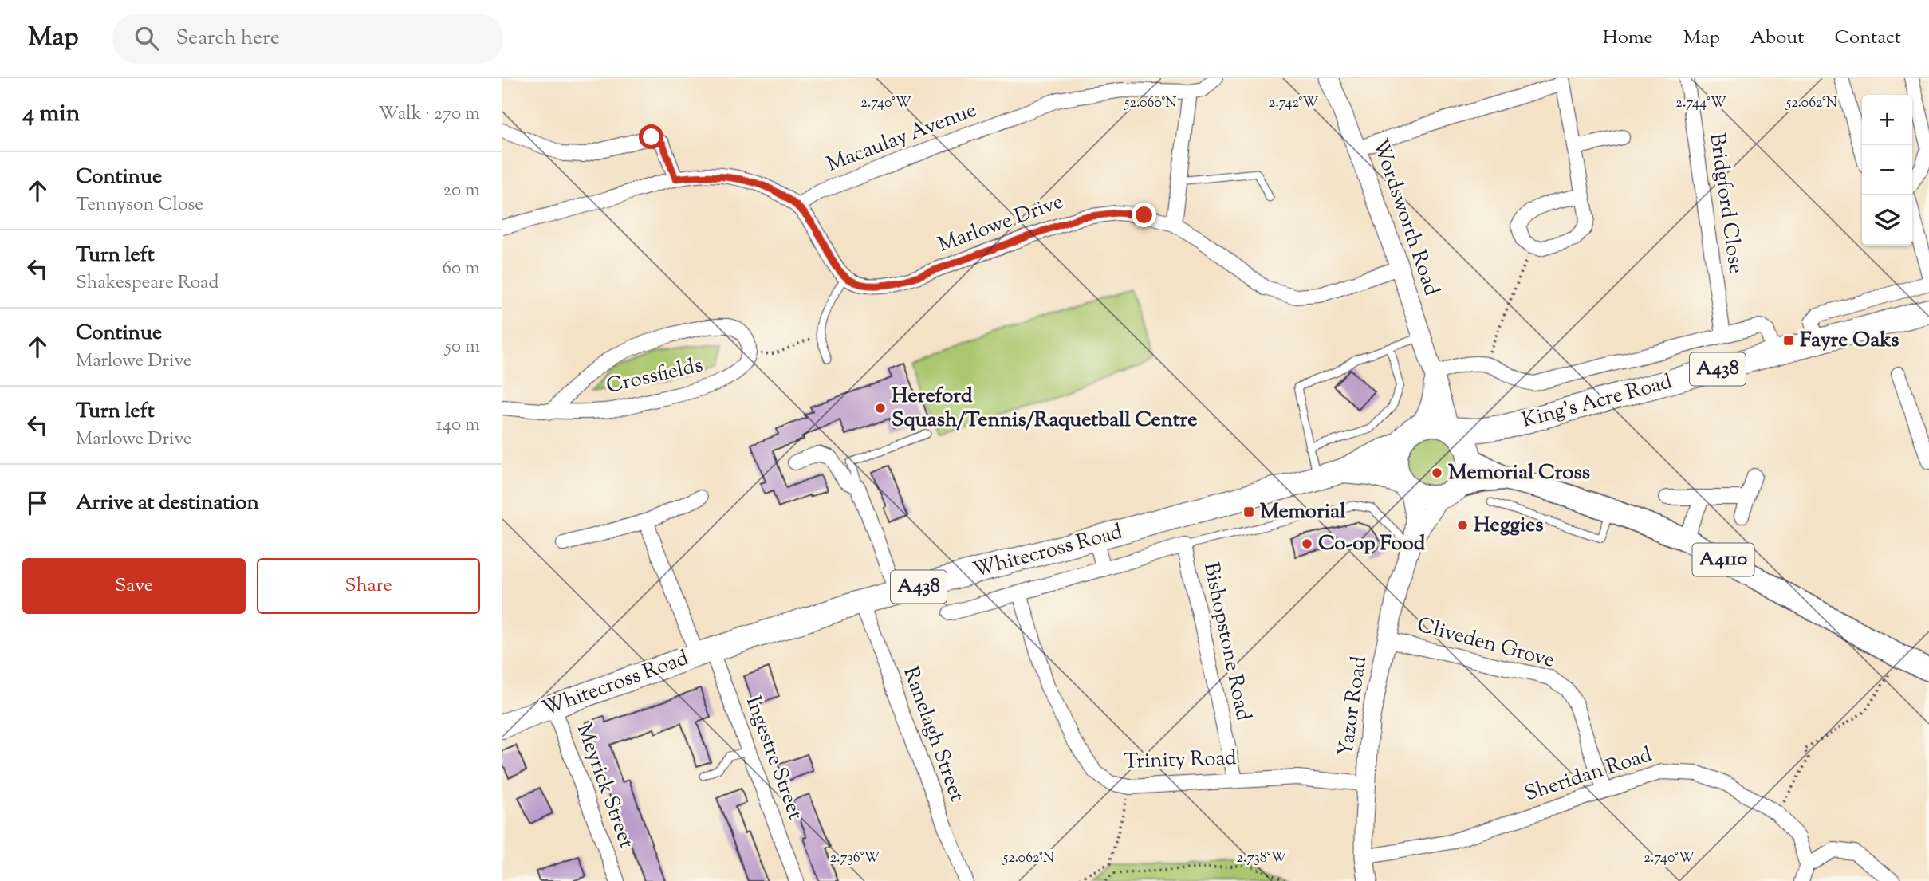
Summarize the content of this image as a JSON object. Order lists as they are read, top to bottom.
{
  "streets": {
    "highway": ["A438", "King's Acre Road", "Whitecross Road"],
    "main road": ["A4110"],
    "street": [
      "Macaulay Avenue",
      "Bridgford Close",
      "Wordsworth Road",
      "Marlowe Drive",
      "Crossfields",
      "Bishopstone Road",
      "Cliveden Grove",
      "Yazor Road",
      "Ranelagh Street",
      "Ingestre Street",
      "Trinity Road",
      "Sheridan Road",
      "Meyrick Street"
    ]
  },
  "crossings": [
    ["Wordsworth Road", "Marlowe Drive"],
    ["Wordsworth Road", "A438"],
    ["Wordsworth Road", "King's Acre Road"],
    ["Wordsworth Road", "Whitecross Road"],
    ["Wordsworth Road", "A4110"],
    ["Wordsworth Road", "Yazor Road"],
    ["A438", "King's Acre Road"],
    ["A438", "Whitecross Road"],
    ["A438", "A4110"],
    ["A438", "Yazor Road"],
    ["King's Acre Road", "Whitecross Road"],
    ["King's Acre Road", "A4110"],
    ["King's Acre Road", "Yazor Road"],
    ["Whitecross Road", "A4110"],
    ["Whitecross Road", "Yazor Road"],
    ["Whitecross Road", "Ranelagh Street"],
    ["Whitecross Road", "Ingestre Street"],
    ["Whitecross Road", "Meyrick Street"],
    ["A4110", "Yazor Road"],
    ["Bishopstone Road", "Trinity Road"],
    ["Cliveden Grove", "Yazor Road"],
    ["Cliveden Grove", "Sheridan Road"],
    ["Yazor Road", "Trinity Road"],
    ["Yazor Road", "Sheridan Road"]
  ],
  "places": {
    "transit": ["Fayre Oaks", "Memorial"],
    "other": [
      "Hereford Squash/Tennis/Raquetball Centre",
      "Memorial Cross",
      "Heggies",
      "Co-op Food"
    ]
  },
  "page": {
    "header": "Map",
    "search": "Search here",
    "nav": [
      "Home",
      "Map",
      "About",
      "Contact"
    ],
    "heading": ["4 min", "Walk · 270 m"],
    "map_buttons": ["+", "−"],
    "list": [
      ["Continue", "Tennyson Close", "20 m"],
      ["Turn left", "Shakespeare Road", "60 m"],
      ["Continue", "Marlowe Drive", "50 m"],
      ["Turn left", "Marlowe Drive", "140 m"],
      "Arrive at destination"
    ],
    "buttons": ["Save", "Share"]
  },
  "coordinates": [
    "2.740°W",
    "52.060°N",
    "2.742°W",
    "2.744°W",
    "52.062°N",
    "2.736°W",
    "2.738°W"
  ]
}
